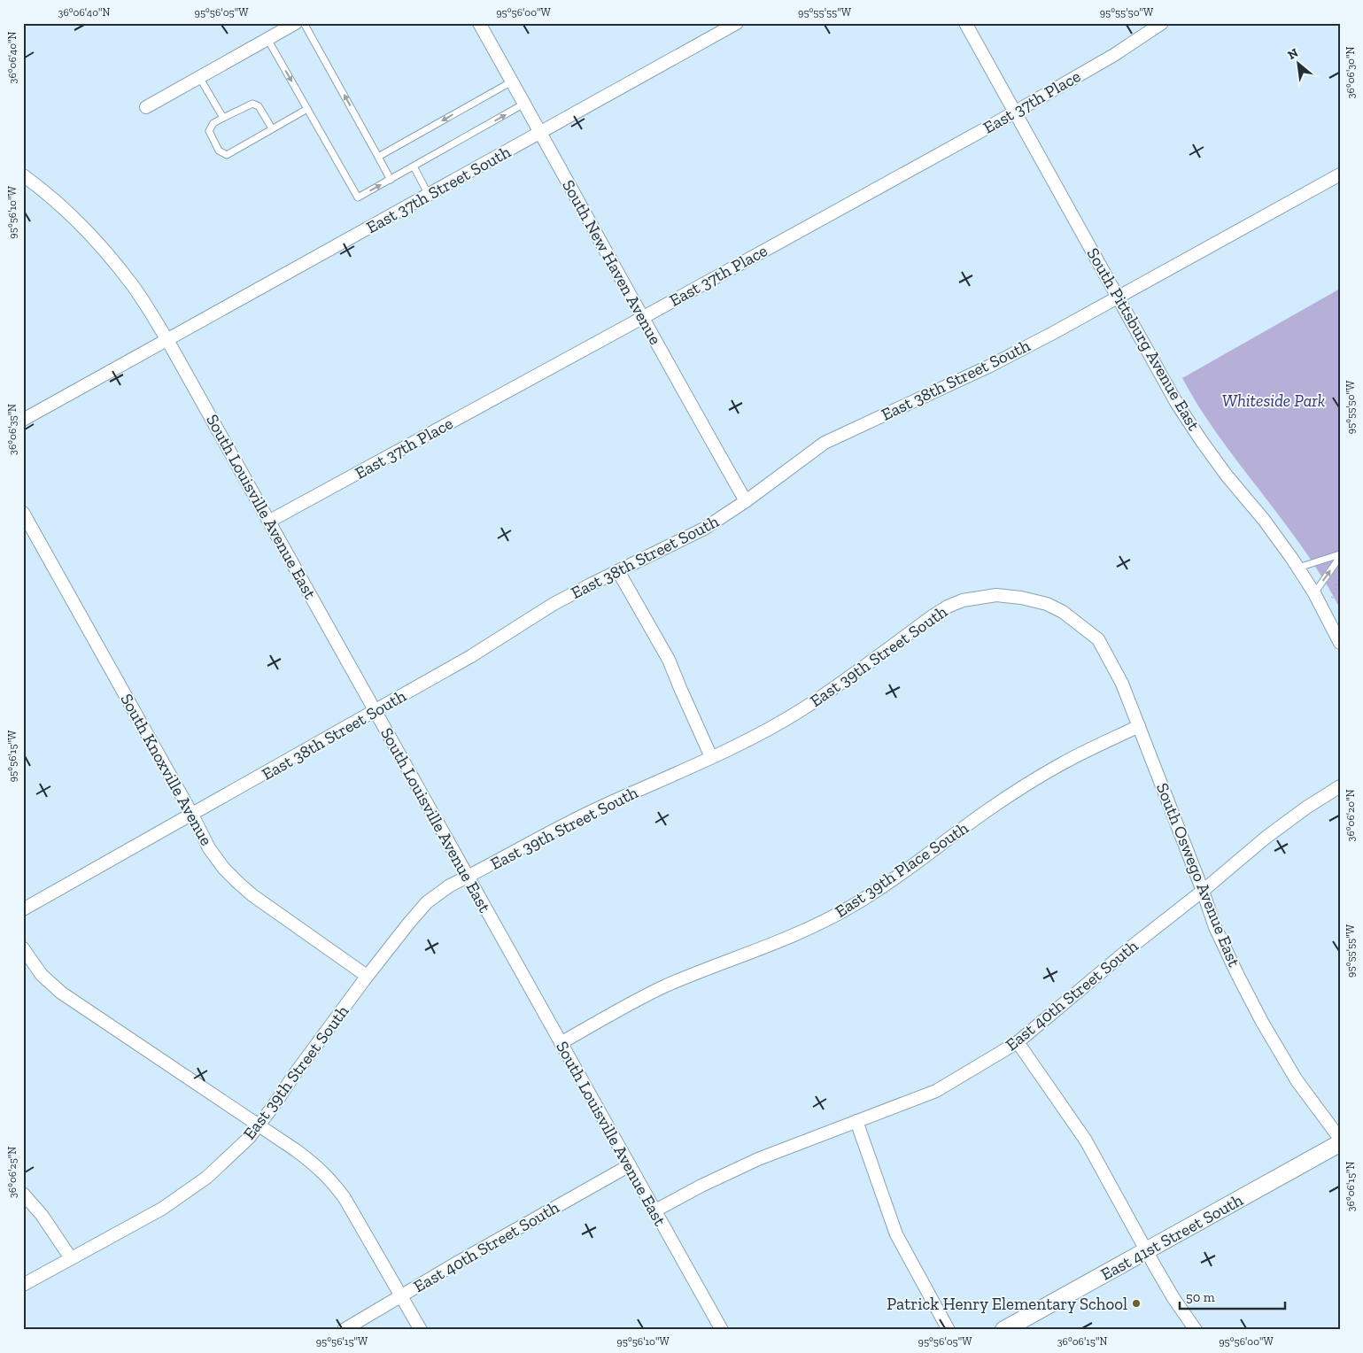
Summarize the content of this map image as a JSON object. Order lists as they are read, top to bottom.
{
  "streets": {
    "main road": ["East 41st Street South"],
    "street": [
      "East 37th Place",
      "East 37th Street South",
      "South New Haven Avenue",
      "South Pittsburg Avenue East",
      "East 38th Street South",
      "South Louisville Avenue East",
      "East 39th Street South",
      "South Knoxville Avenue",
      "East 39th Place South",
      "South Oswego Avenue East",
      "East 40th Street South"
    ]
  },
  "crossings": [
    ["East 37th Place", "South New Haven Avenue"],
    ["East 37th Place", "South Pittsburg Avenue East"],
    ["East 37th Place", "South Louisville Avenue East"],
    ["East 37th Street South", "South New Haven Avenue"],
    ["East 37th Street South", "South Louisville Avenue East"],
    ["South New Haven Avenue", "East 38th Street South"],
    ["South Pittsburg Avenue East", "East 38th Street South"],
    ["East 38th Street South", "South Louisville Avenue East"],
    ["East 38th Street South", "South Knoxville Avenue"],
    ["South Louisville Avenue East", "East 39th Street South"],
    ["South Louisville Avenue East", "East 39th Place South"],
    ["South Louisville Avenue East", "East 40th Street South"],
    ["East 39th Street South", "South Knoxville Avenue"],
    ["East 39th Street South", "South Oswego Avenue East"],
    ["East 39th Place South", "South Oswego Avenue East"],
    ["South Oswego Avenue East", "East 40th Street South"]
  ],
  "parks": ["Whiteside Park"],
  "places": ["Patrick Henry Elementary School"],
  "scale_bar": "50 m",
  "north": "top left",
  "coordinates": [
    "36°06'40\"N",
    "95°56'05\"W",
    "95°56'00\"W",
    "95°55'55\"W",
    "95°55'50\"W",
    "36°06'30\"N",
    "95°56'10\"W",
    "36°06'35\"N",
    "95°56'15\"W",
    "36°06'20\"N",
    "36°06'25\"N",
    "36°06'15\"N"
  ]
}
